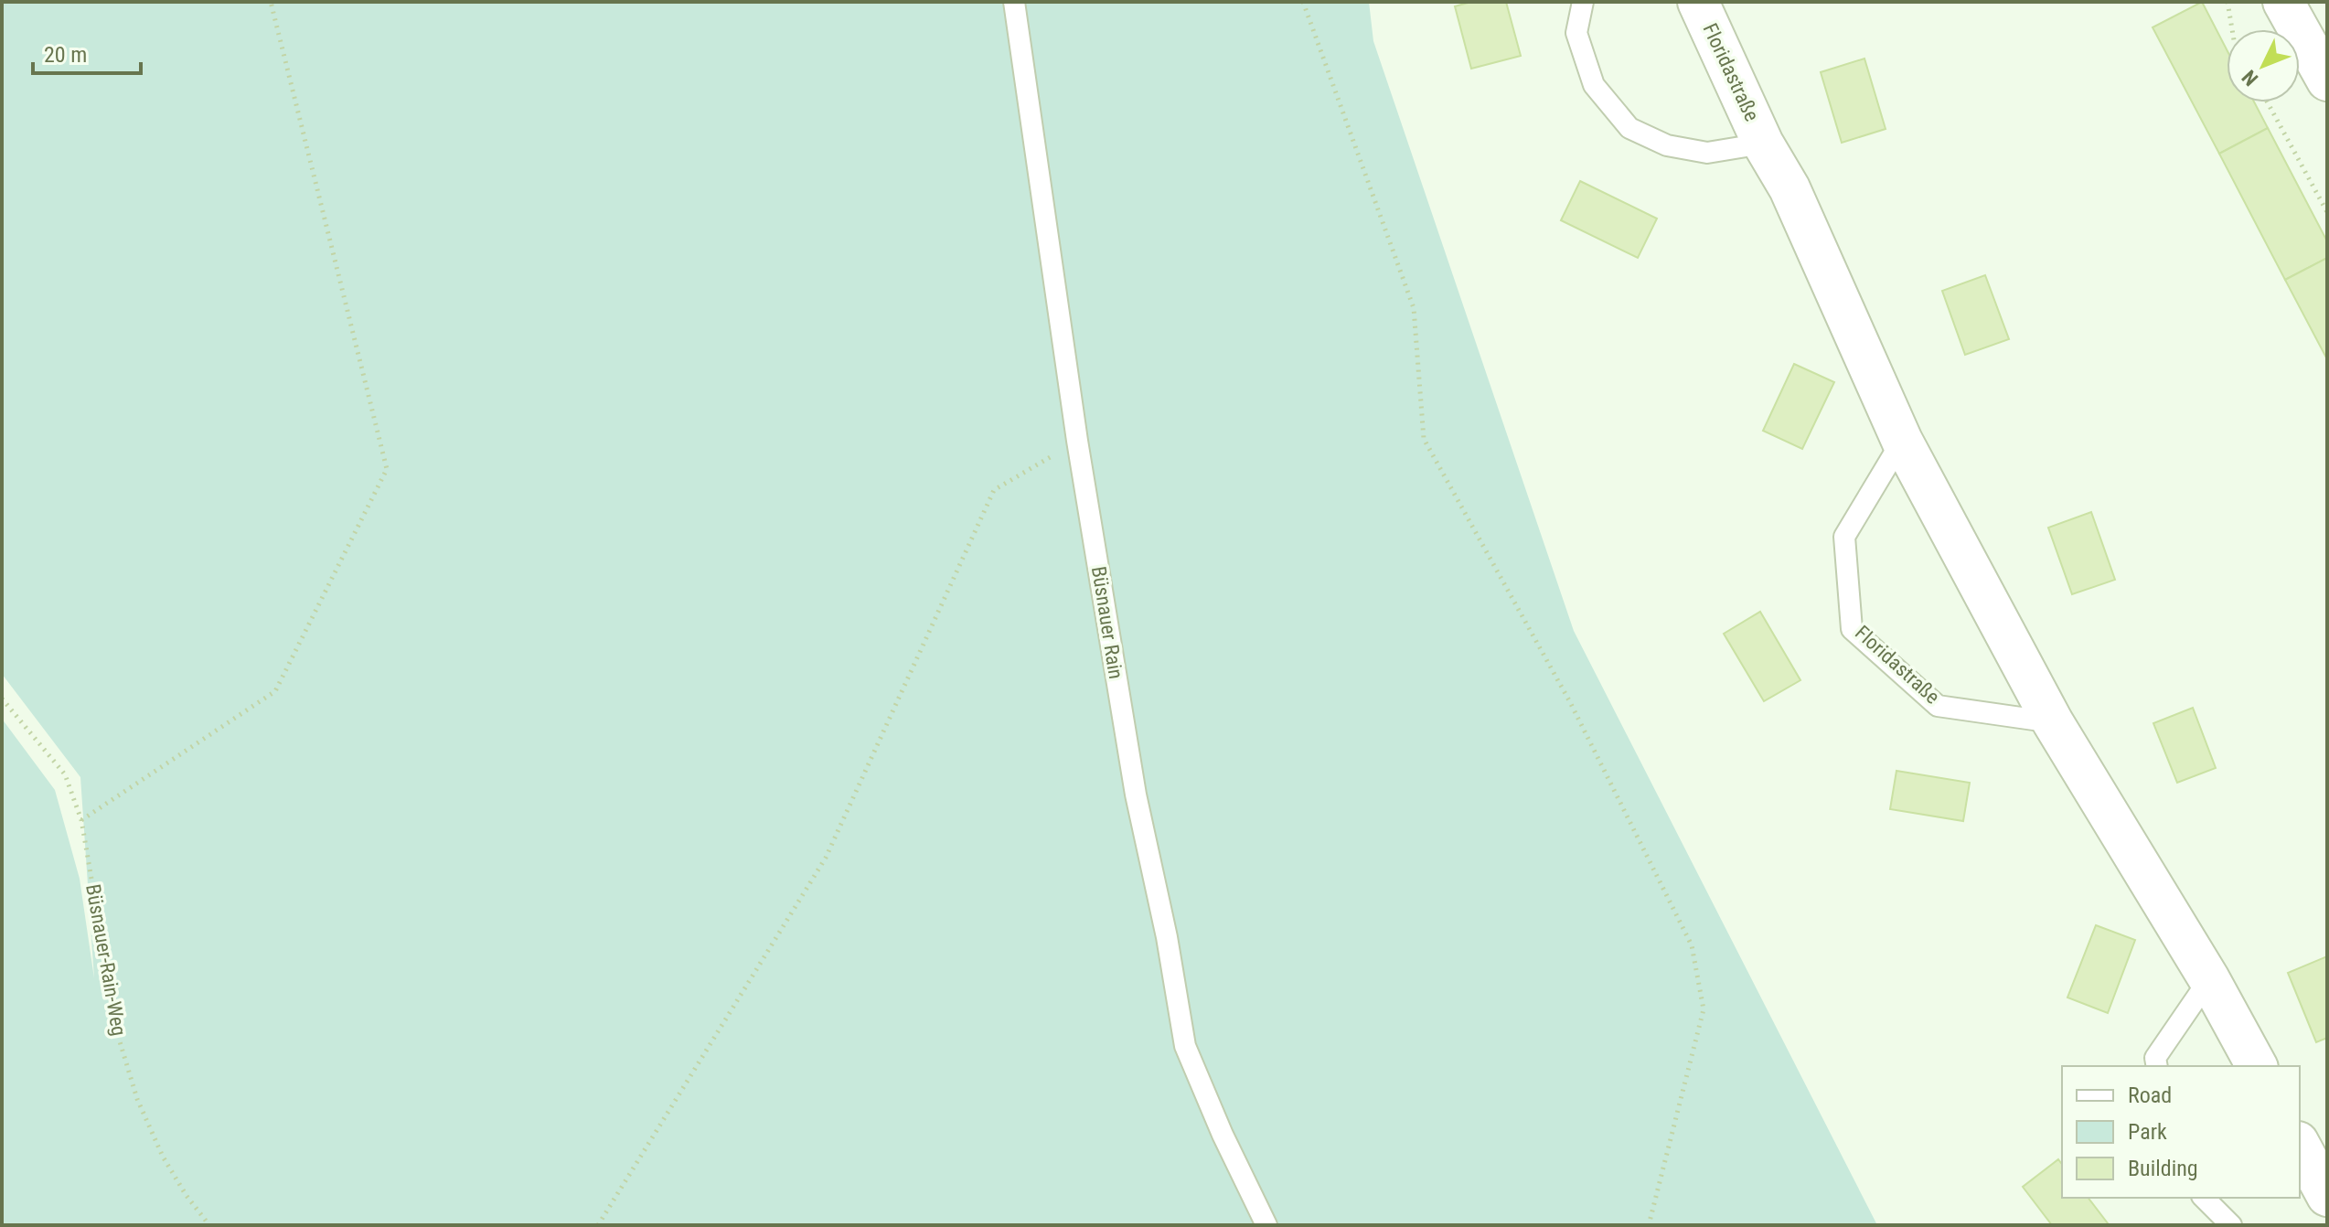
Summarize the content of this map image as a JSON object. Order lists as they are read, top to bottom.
{
  "streets": {
    "street": ["Floridastraße"],
    "lane": ["Büsnauer Rain"],
    "path": ["Büsnauer-Rain-Weg"]
  },
  "legend": ["Road", "Park", "Building"],
  "scale_bar": "20 m",
  "north": "bottom left"
}
